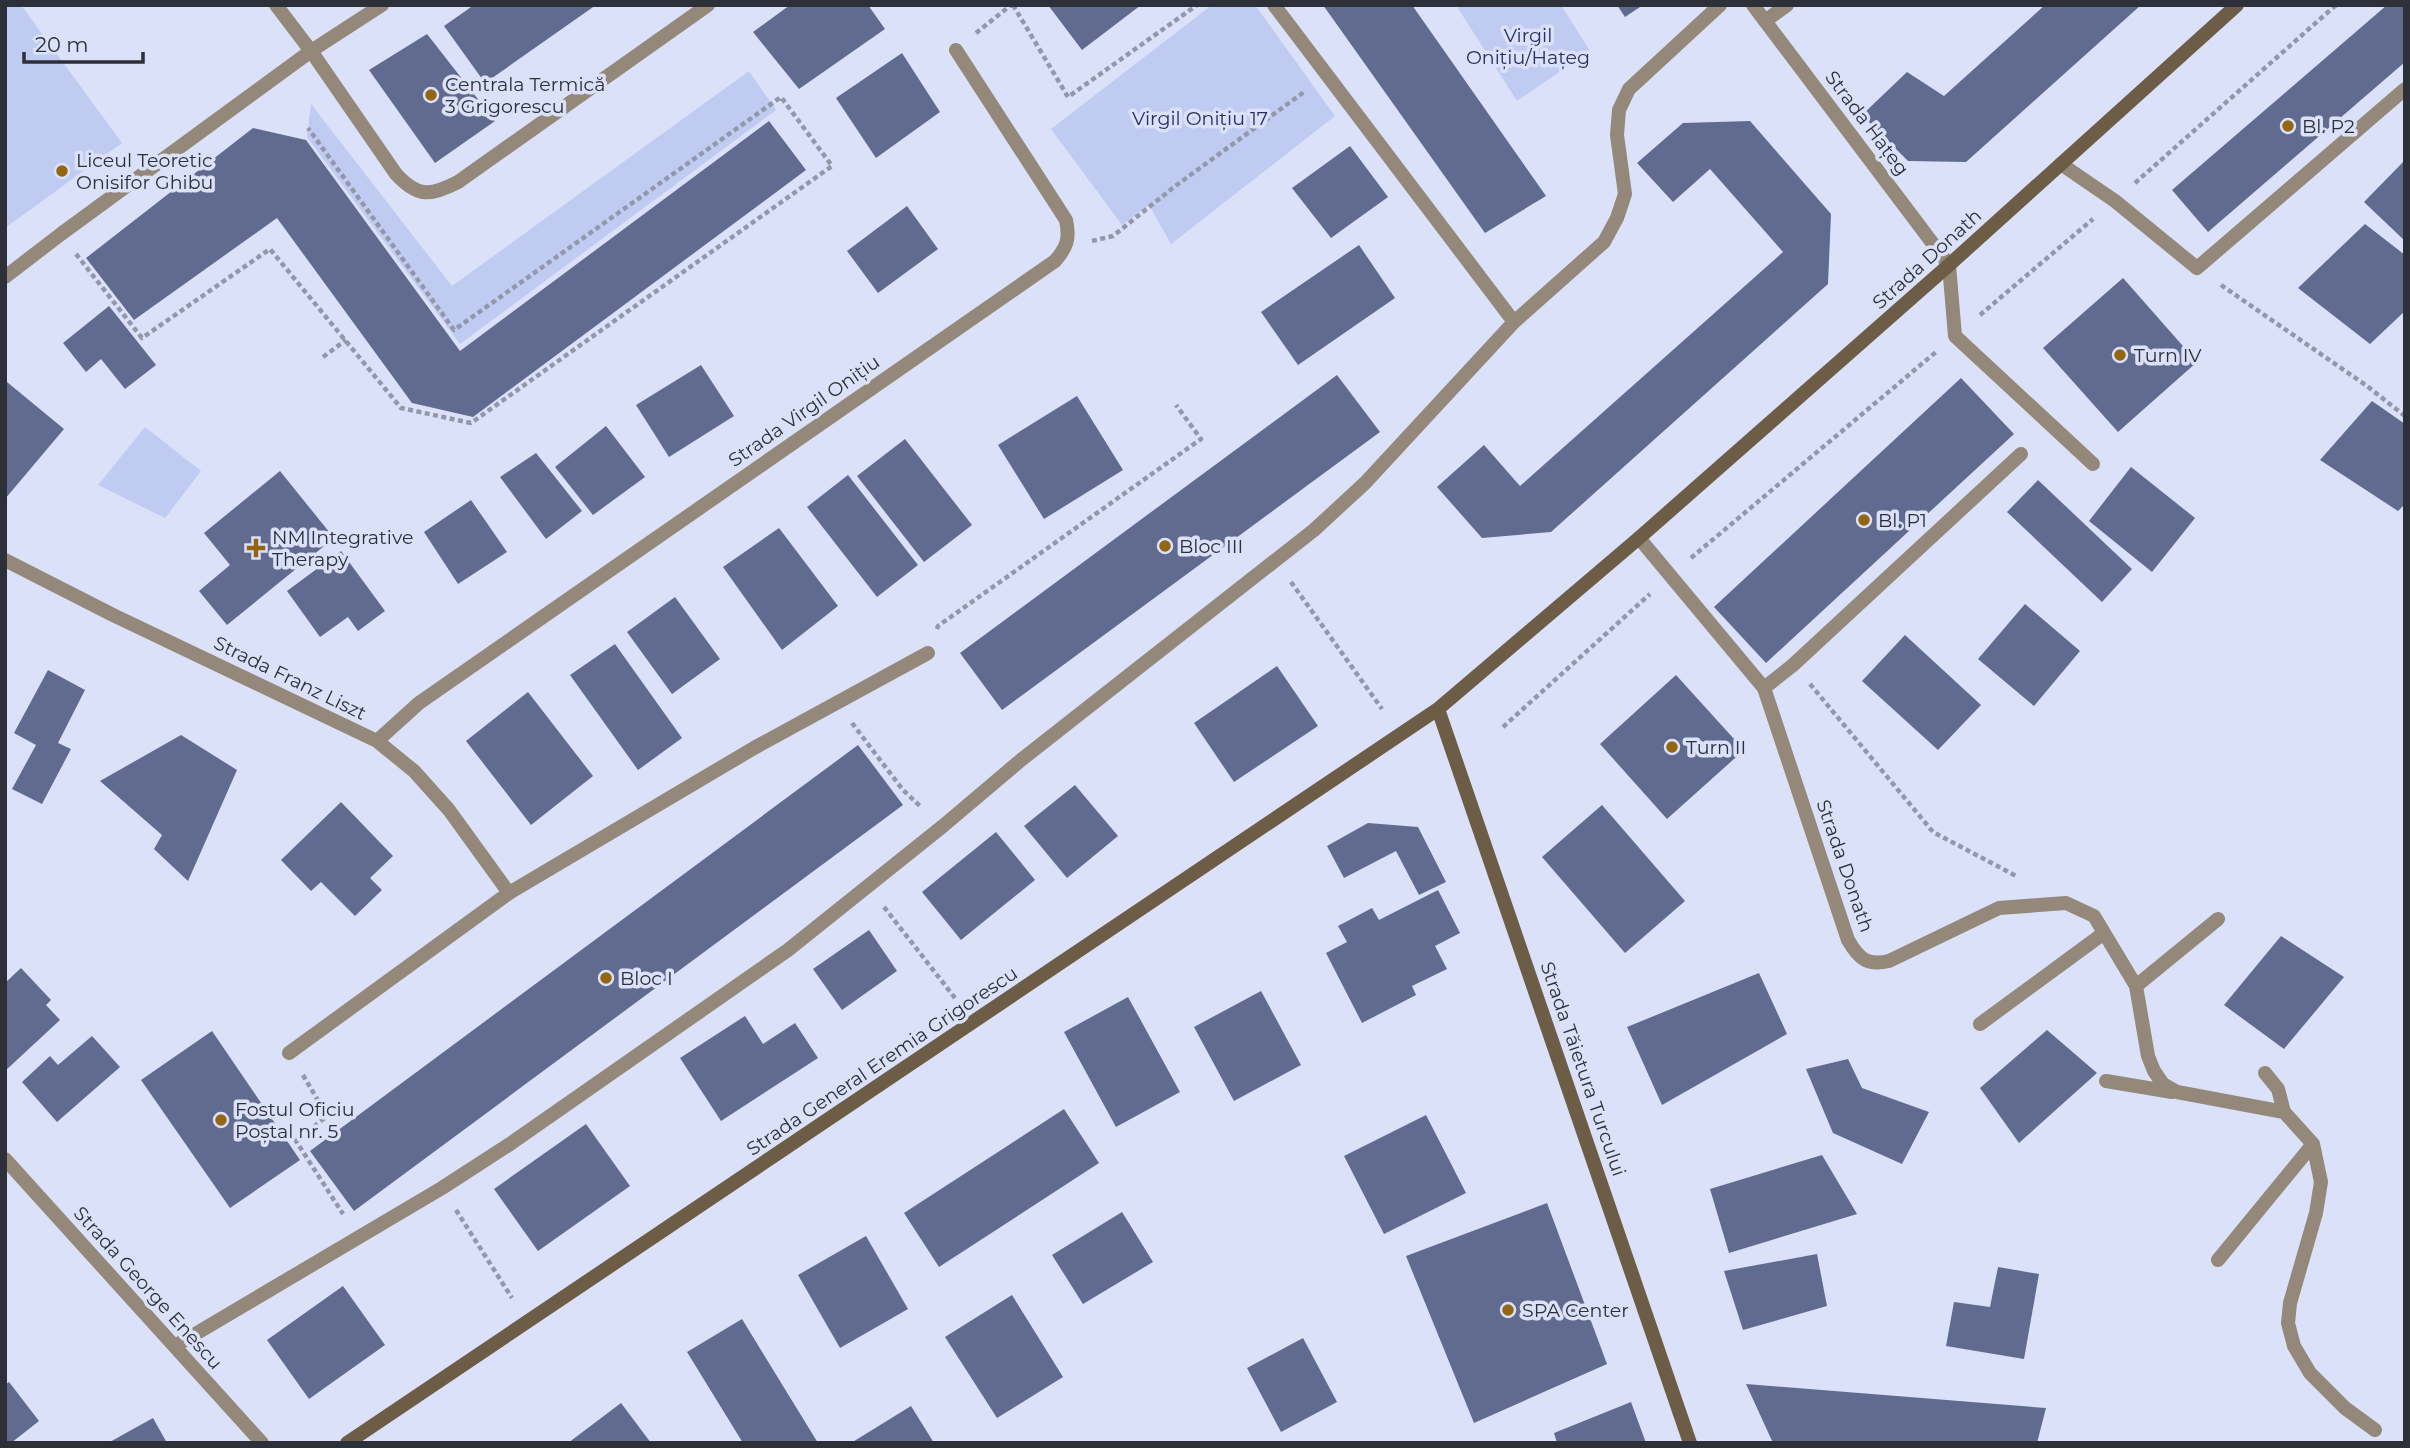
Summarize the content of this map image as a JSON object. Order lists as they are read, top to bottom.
{
  "streets": {
    "main road": ["Strada Donath", "Strada General Eremia Grigorescu", "Strada Tăietura Turcului"],
    "street": [
      "Strada Hațeg",
      "Strada Virgil Onițiu",
      "Strada Franz Liszt",
      "Strada George Enescu"
    ]
  },
  "crossings": [
    ["Strada Hațeg", "Strada Donath"],
    ["Strada Donath", "Strada General Eremia Grigorescu"],
    ["Strada Donath", "Strada Tăietura Turcului"],
    ["Strada Virgil Onițiu", "Strada Franz Liszt"],
    ["Strada General Eremia Grigorescu", "Strada Tăietura Turcului"]
  ],
  "parks": ["Virgil Onițiu/Hațeg", "Virgil Onițiu 17"],
  "places": {
    "other": [
      "Centrala Termică 3 Grigorescu",
      "Bl. P2",
      "Liceul Teoretic Onisifor Ghibu",
      "Turn IV",
      "Bl. P1",
      "Bloc III",
      "Turn II",
      "Bloc I",
      "Fostul Oficiu Poștal nr. 5",
      "SPA Center"
    ],
    "health": ["NM Integrative Therapy"]
  },
  "scale_bar": "20 m"
}
